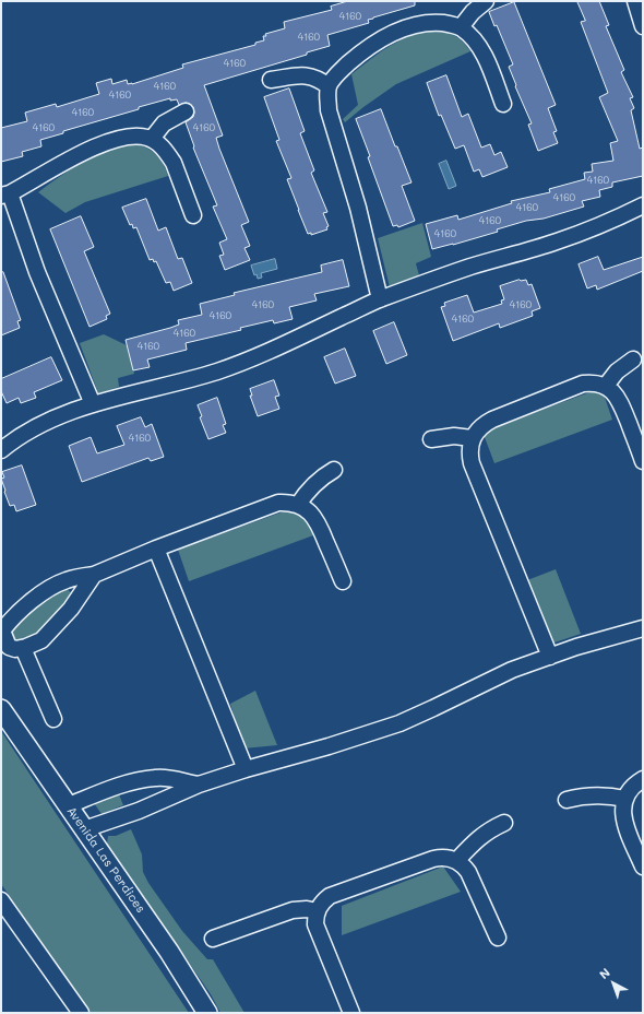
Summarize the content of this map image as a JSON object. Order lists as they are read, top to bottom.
{
  "streets": {
    "street": ["Avenida Las Perdices"]
  },
  "house_numbers": [
    "4160",
    "4160",
    "4160",
    "4160",
    "4160",
    "4160",
    "4160",
    "4160",
    "4160",
    "4160",
    "4160",
    "4160",
    "4160",
    "4160",
    "4160",
    "4160",
    "4160",
    "4160",
    "4160",
    "4160"
  ],
  "north": "top left"
}
